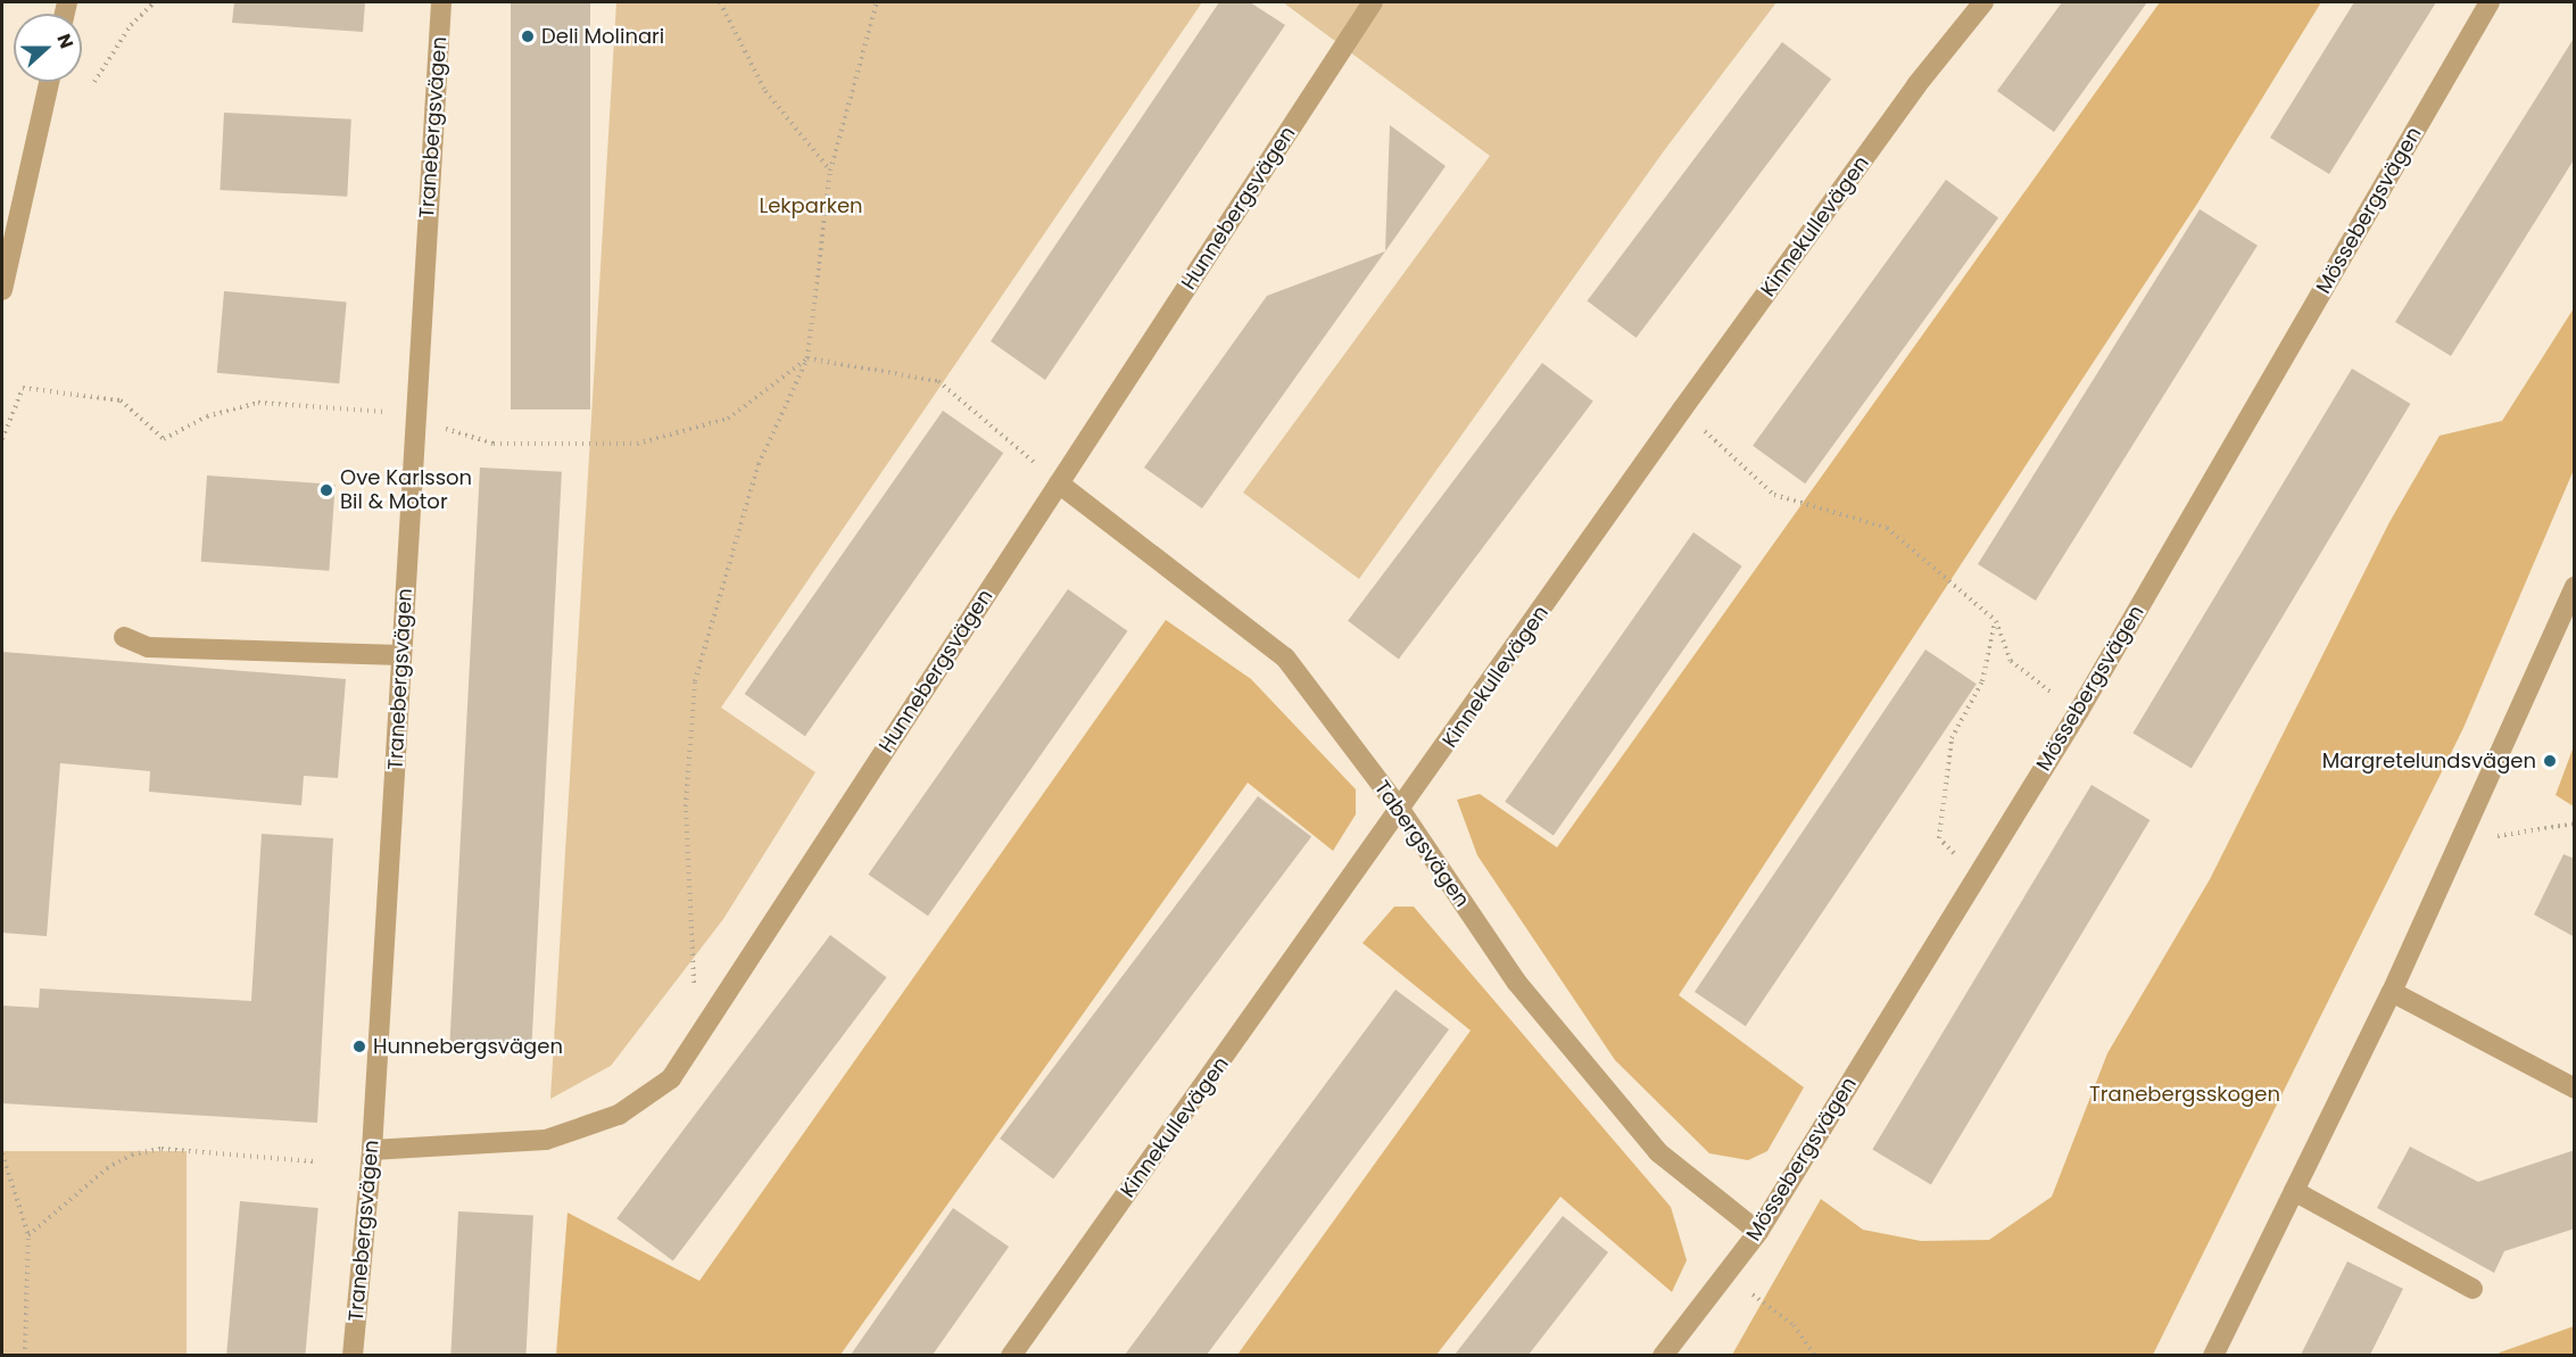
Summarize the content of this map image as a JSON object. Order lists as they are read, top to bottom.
{
  "streets": {
    "street": [
      "Tranebergsvägen",
      "Hunnebergsvägen",
      "Mössebergsvägen",
      "Kinnekullevägen",
      "Tabergsvägen"
    ]
  },
  "crossings": [
    ["Tranebergsvägen", "Hunnebergsvägen"],
    ["Hunnebergsvägen", "Tabergsvägen"],
    ["Mössebergsvägen", "Tabergsvägen"],
    ["Kinnekullevägen", "Tabergsvägen"]
  ],
  "parks": ["Lekparken", "Tranebergsskogen"],
  "places": [
    "Deli Molinari",
    "Ove Karlsson Bil & Motor",
    "Margretelundsvägen",
    "Hunnebergsvägen"
  ],
  "north": "right"
}
